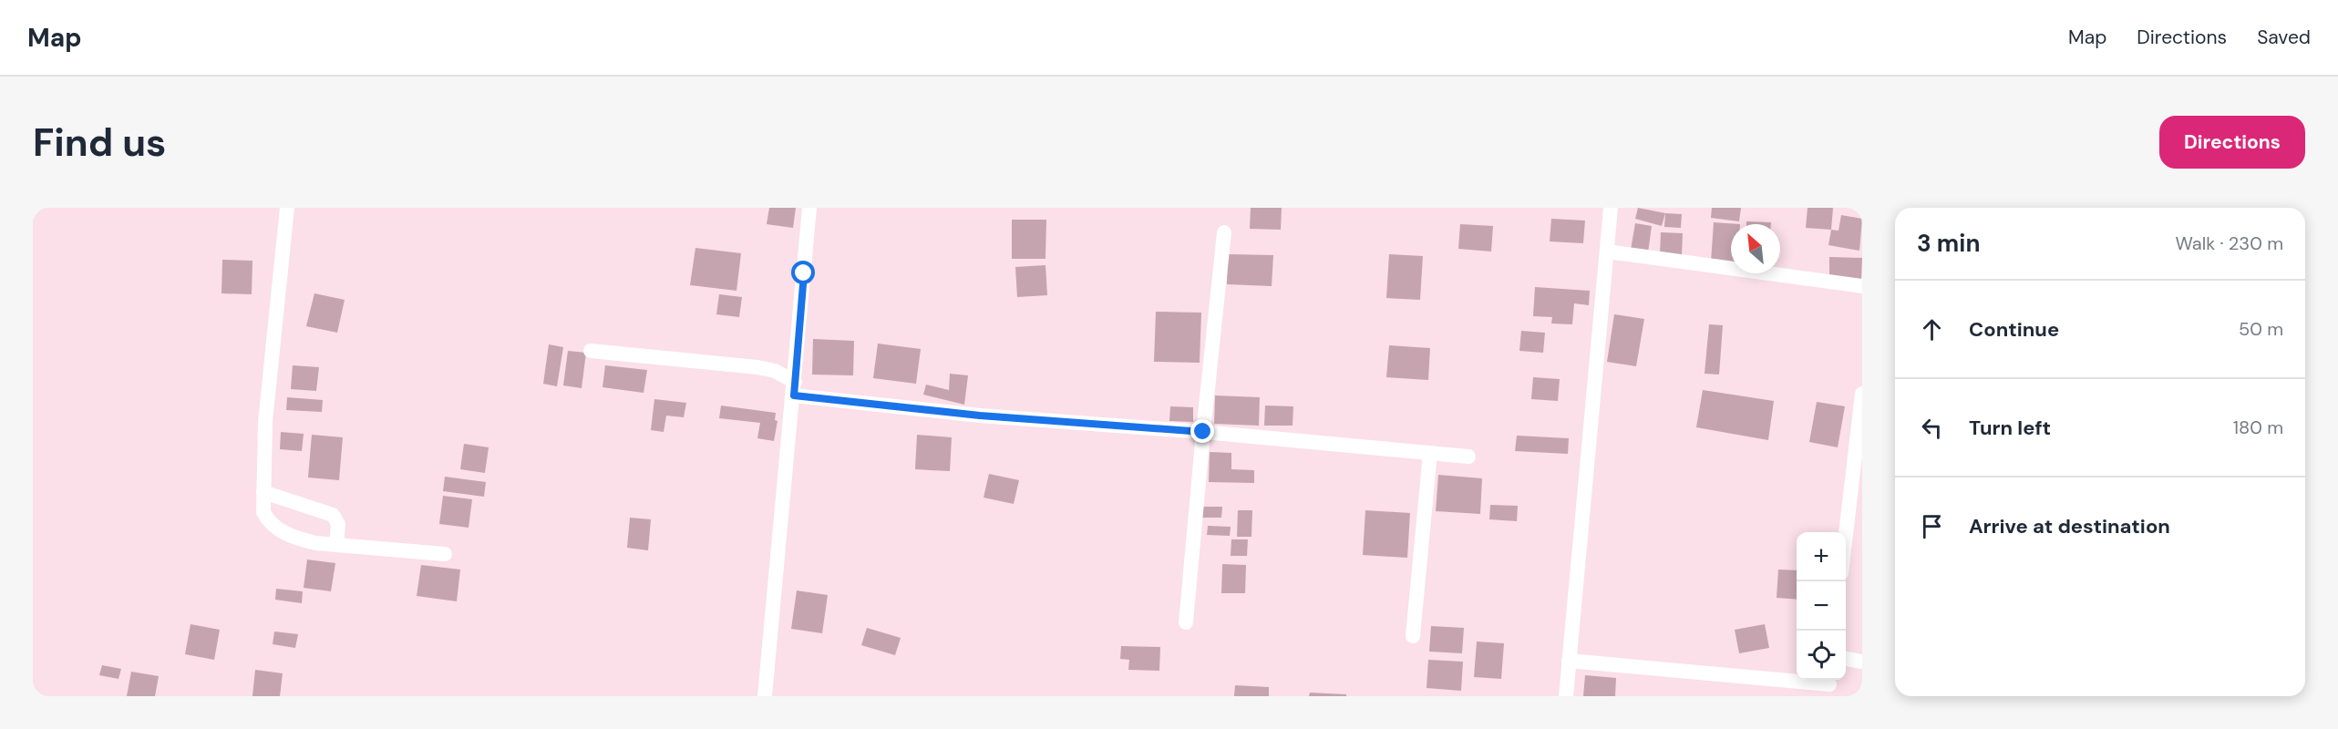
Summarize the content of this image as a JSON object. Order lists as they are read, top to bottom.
{
  "north": "top left",
  "page": {
    "header": "Map",
    "nav": ["Map", "Directions", "Saved"],
    "buttons": "Directions",
    "title": "Find us",
    "heading": ["3 min", "Walk · 230 m"],
    "list": [
      ["Continue", "50 m"],
      ["Turn left", "180 m"],
      "Arrive at destination"
    ],
    "map_buttons": ["+", "−"]
  }
}
